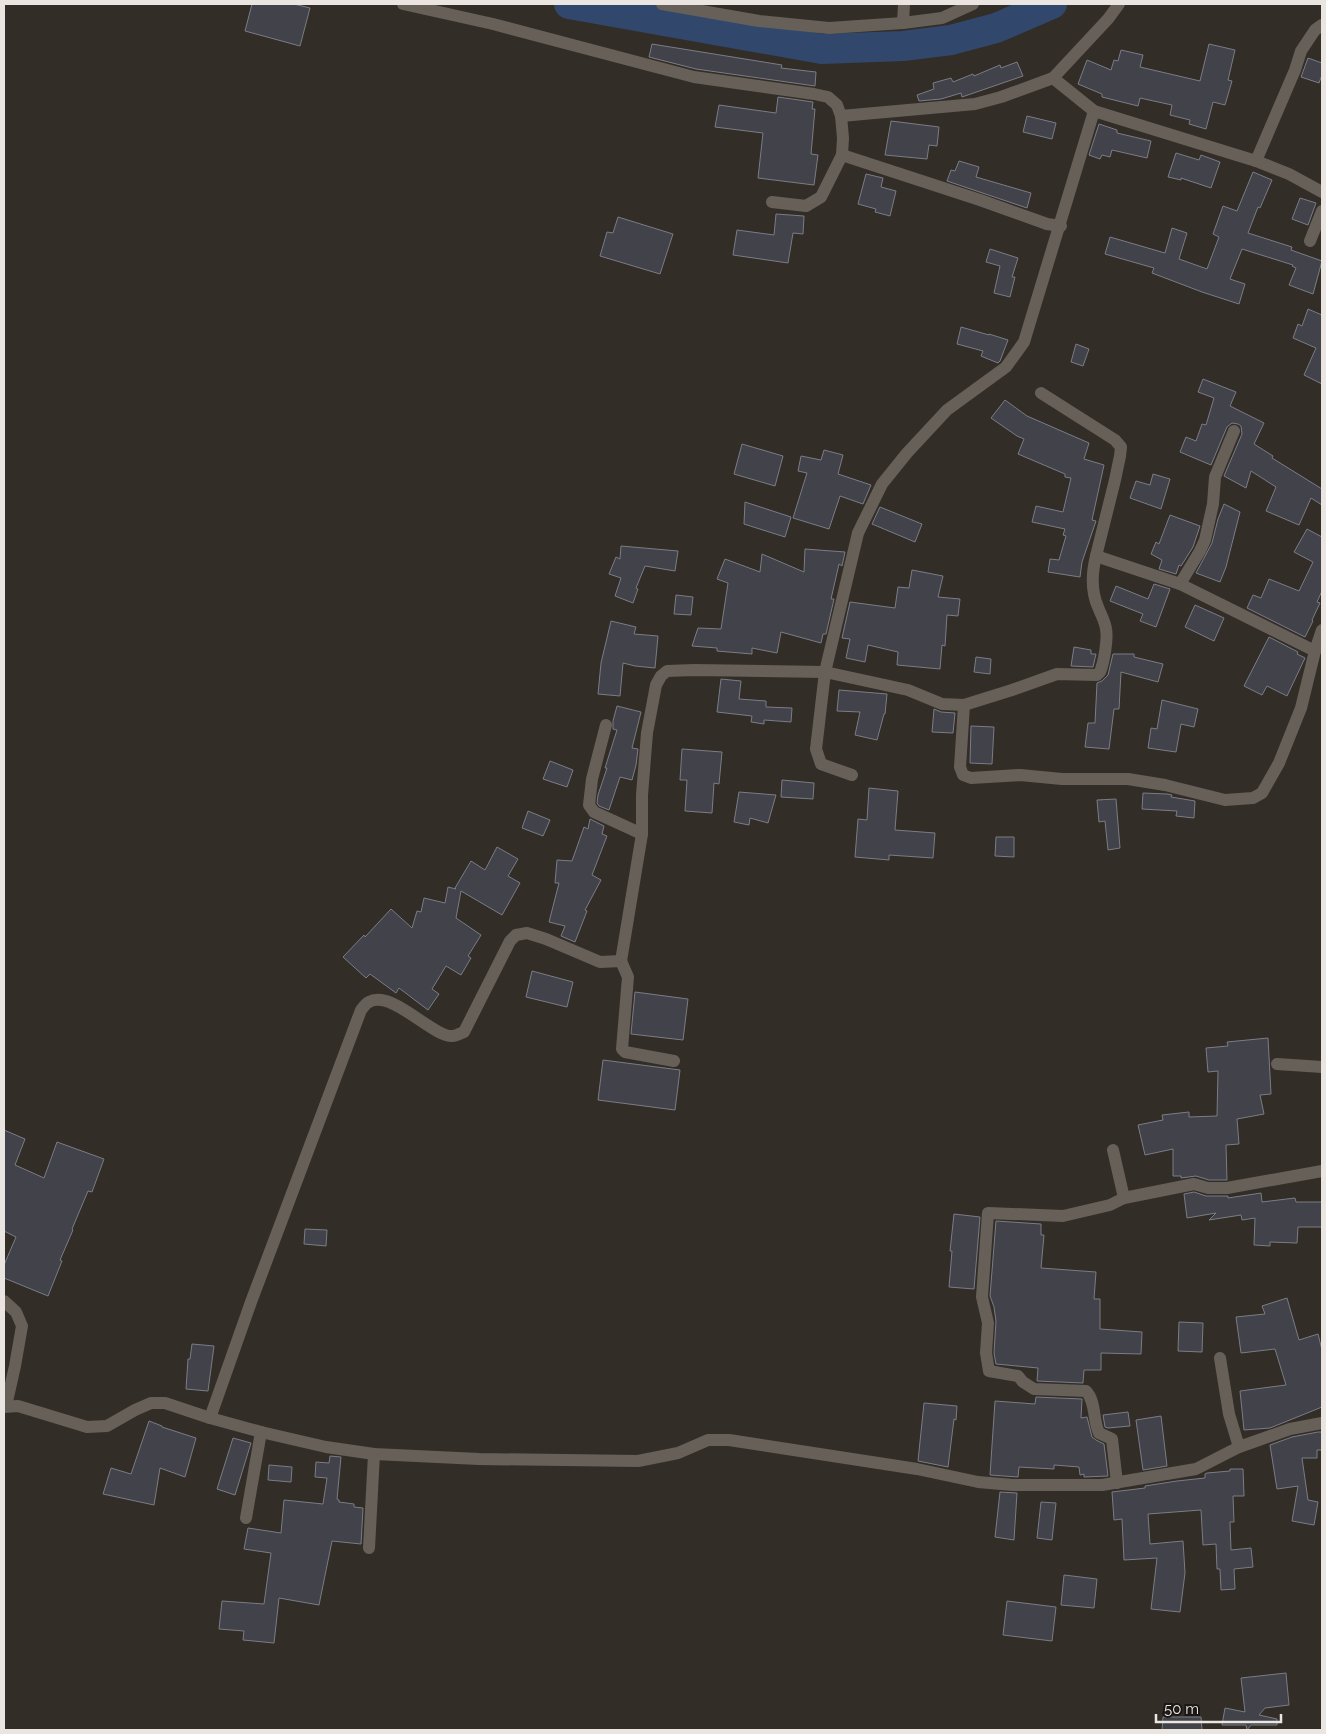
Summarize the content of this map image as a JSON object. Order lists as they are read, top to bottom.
{
  "scale_bar": "50 m"
}
